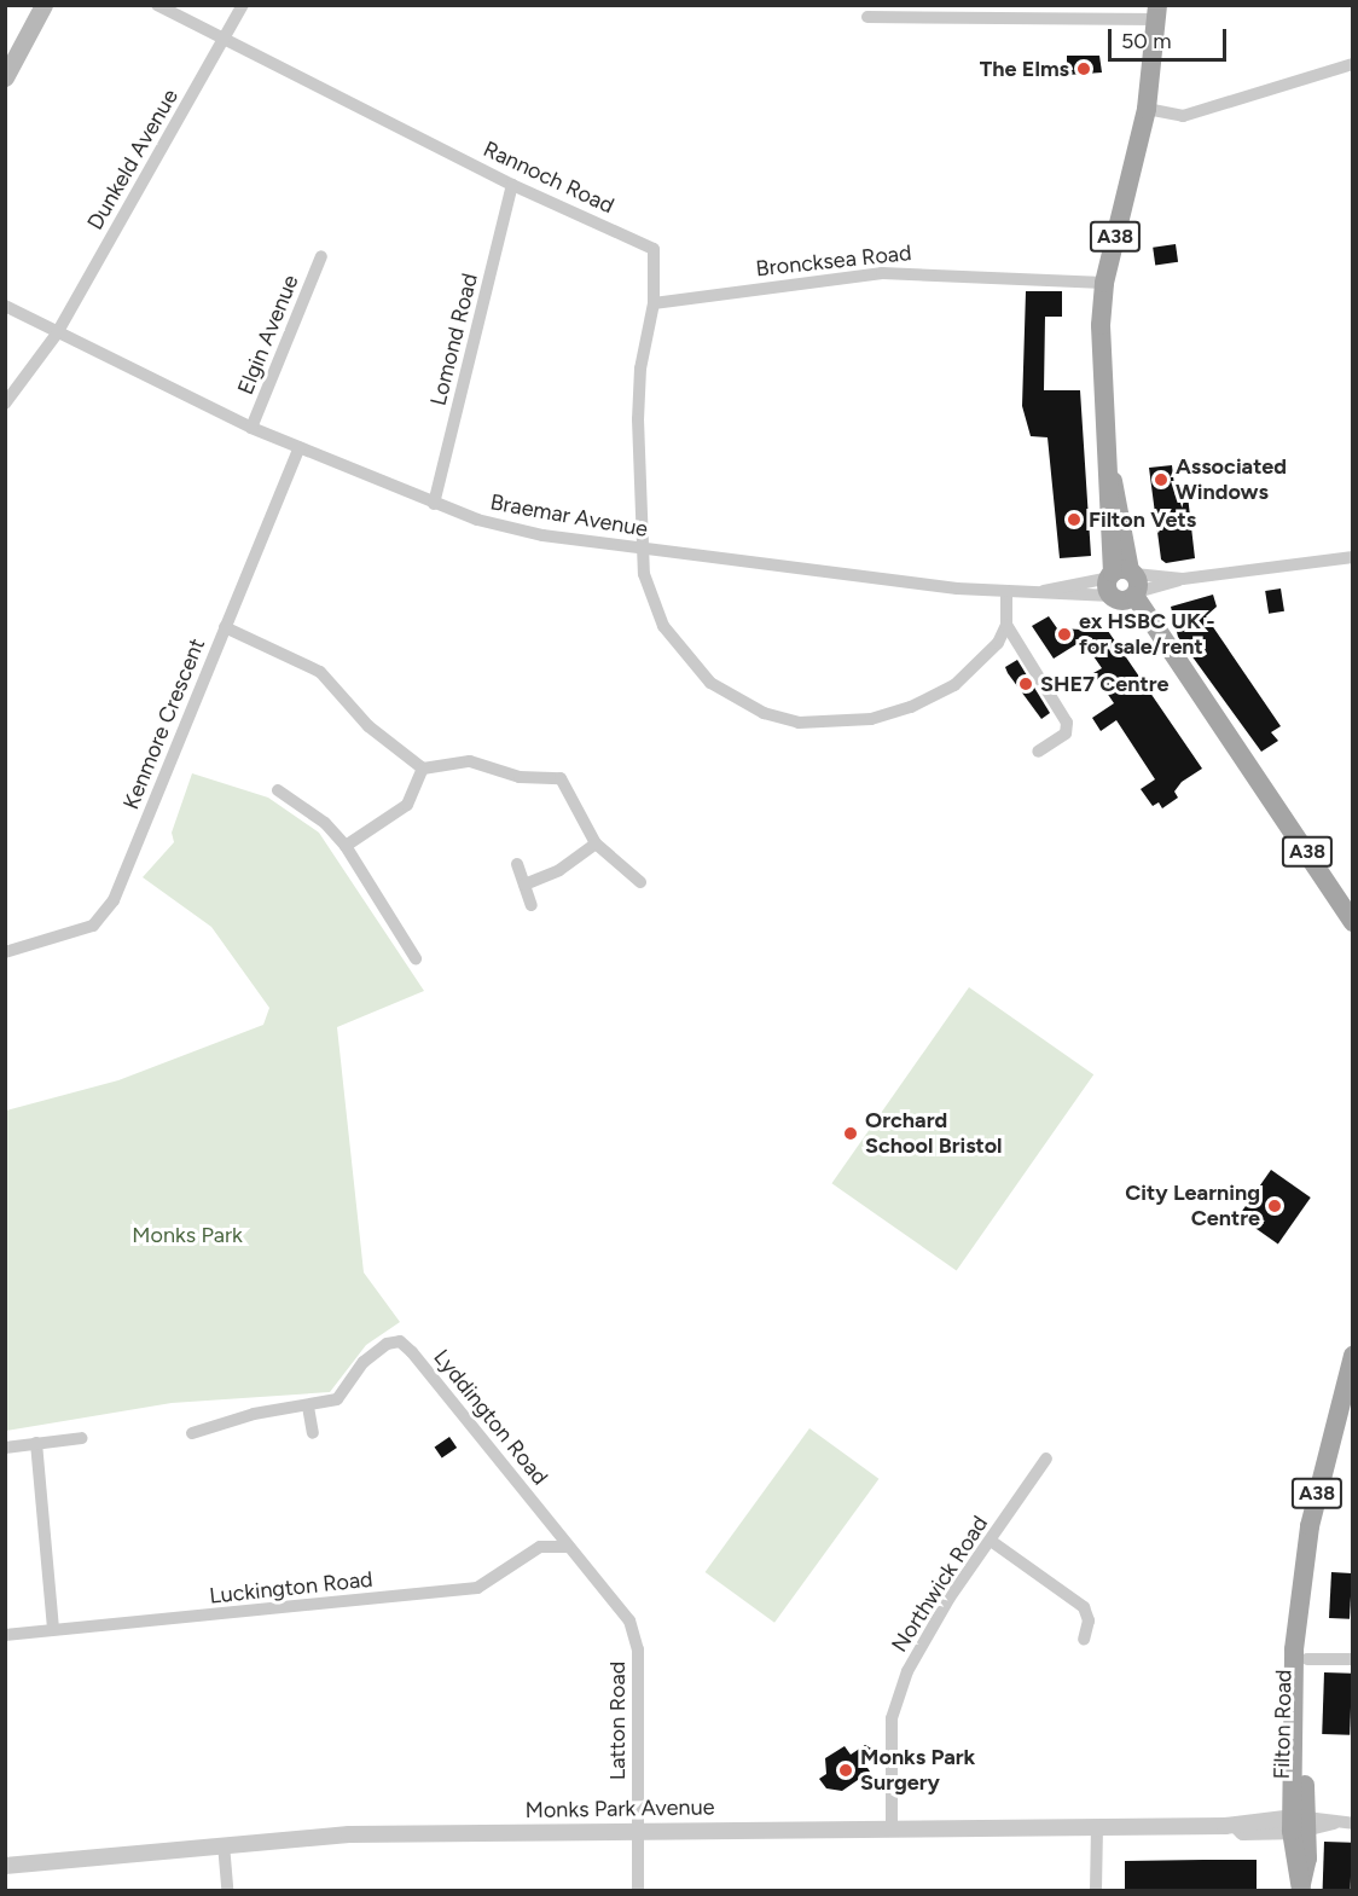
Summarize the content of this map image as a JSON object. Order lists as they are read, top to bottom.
{
  "streets": {
    "main road": ["A38", "Filton Road"],
    "street": [
      "Dunkeld Avenue",
      "Rannoch Road",
      "Broncksea Road",
      "Elgin Avenue",
      "Lomond Road",
      "Braemar Avenue",
      "Kenmore Crescent",
      "Lyddington Road",
      "Northwick Road",
      "Luckington Road",
      "Latton Road",
      "Monks Park Avenue"
    ]
  },
  "crossings": [
    ["Dunkeld Avenue", "Rannoch Road"],
    ["Dunkeld Avenue", "Braemar Avenue"],
    ["Rannoch Road", "Broncksea Road"],
    ["Rannoch Road", "Lomond Road"],
    ["Rannoch Road", "Braemar Avenue"],
    ["A38", "Broncksea Road"],
    ["A38", "Braemar Avenue"],
    ["Elgin Avenue", "Braemar Avenue"],
    ["Lomond Road", "Braemar Avenue"],
    ["Braemar Avenue", "Kenmore Crescent"],
    ["Lyddington Road", "Luckington Road"],
    ["Lyddington Road", "Latton Road"],
    ["Northwick Road", "Monks Park Avenue"],
    ["Latton Road", "Monks Park Avenue"],
    ["Filton Road", "Monks Park Avenue"]
  ],
  "parks": ["Monks Park"],
  "places": [
    "The Elms",
    "Associated Windows",
    "Filton Vets",
    "ex HSBC UK - for sale/rent",
    "SHE7 Centre",
    "Orchard School Bristol",
    "City Learning Centre",
    "Monks Park Surgery"
  ],
  "scale_bar": "50 m"
}
